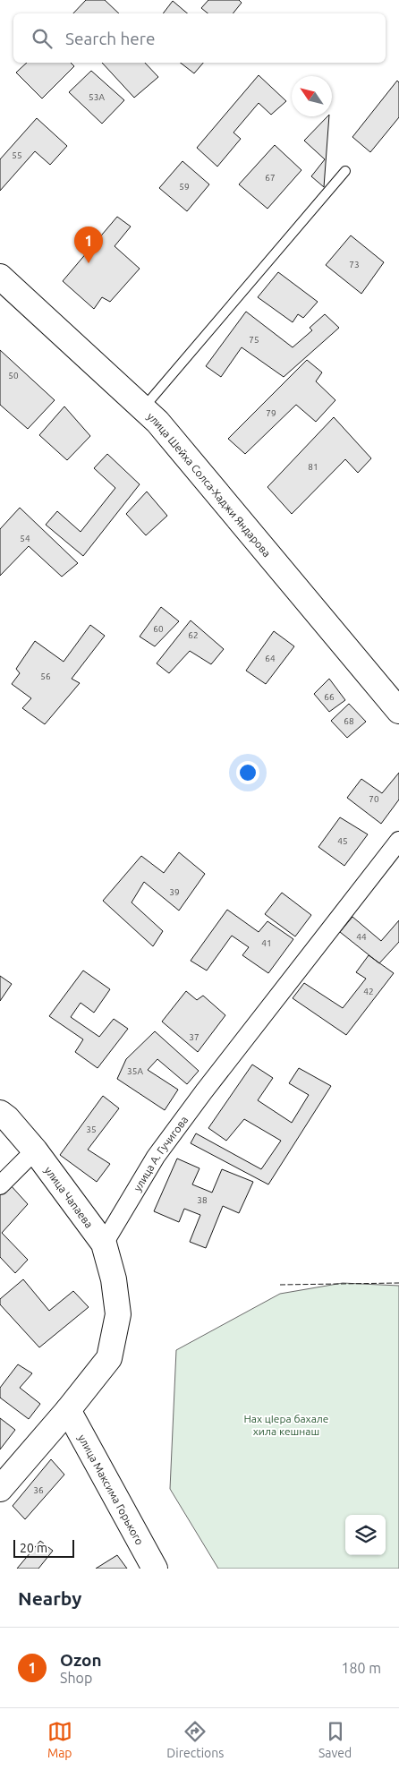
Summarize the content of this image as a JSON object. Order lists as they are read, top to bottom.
{
  "streets": {
    "street": [
      "улица Шейха Солса-Хаджи Яндарова",
      "улица А. Гучигова",
      "улица Чапаева",
      "улица Максима Горького"
    ]
  },
  "crossings": [
    ["улица А. Гучигова", "улица Чапаева"]
  ],
  "parks": ["Нах цIера бахале хила кешнаш"],
  "house_numbers": [
    "53А",
    "55",
    "67",
    "59",
    "73",
    "75",
    "50",
    "79",
    "81",
    "54",
    "60",
    "62",
    "64",
    "56",
    "66",
    "68",
    "70",
    "45",
    "39",
    "44",
    "41",
    "42",
    "37",
    "35А",
    "35",
    "38",
    "36"
  ],
  "scale_bar": "20 m",
  "north": "top left",
  "page": {
    "search": "Search here",
    "pins": "1",
    "scale": "20 m",
    "heading": "Nearby",
    "list": [
      {
        "mark": "1",
        "name": "Ozon",
        "note": "Shop",
        "value": "180 m"
      }
    ],
    "nav": ["Map", "Directions", "Saved"]
  }
}
